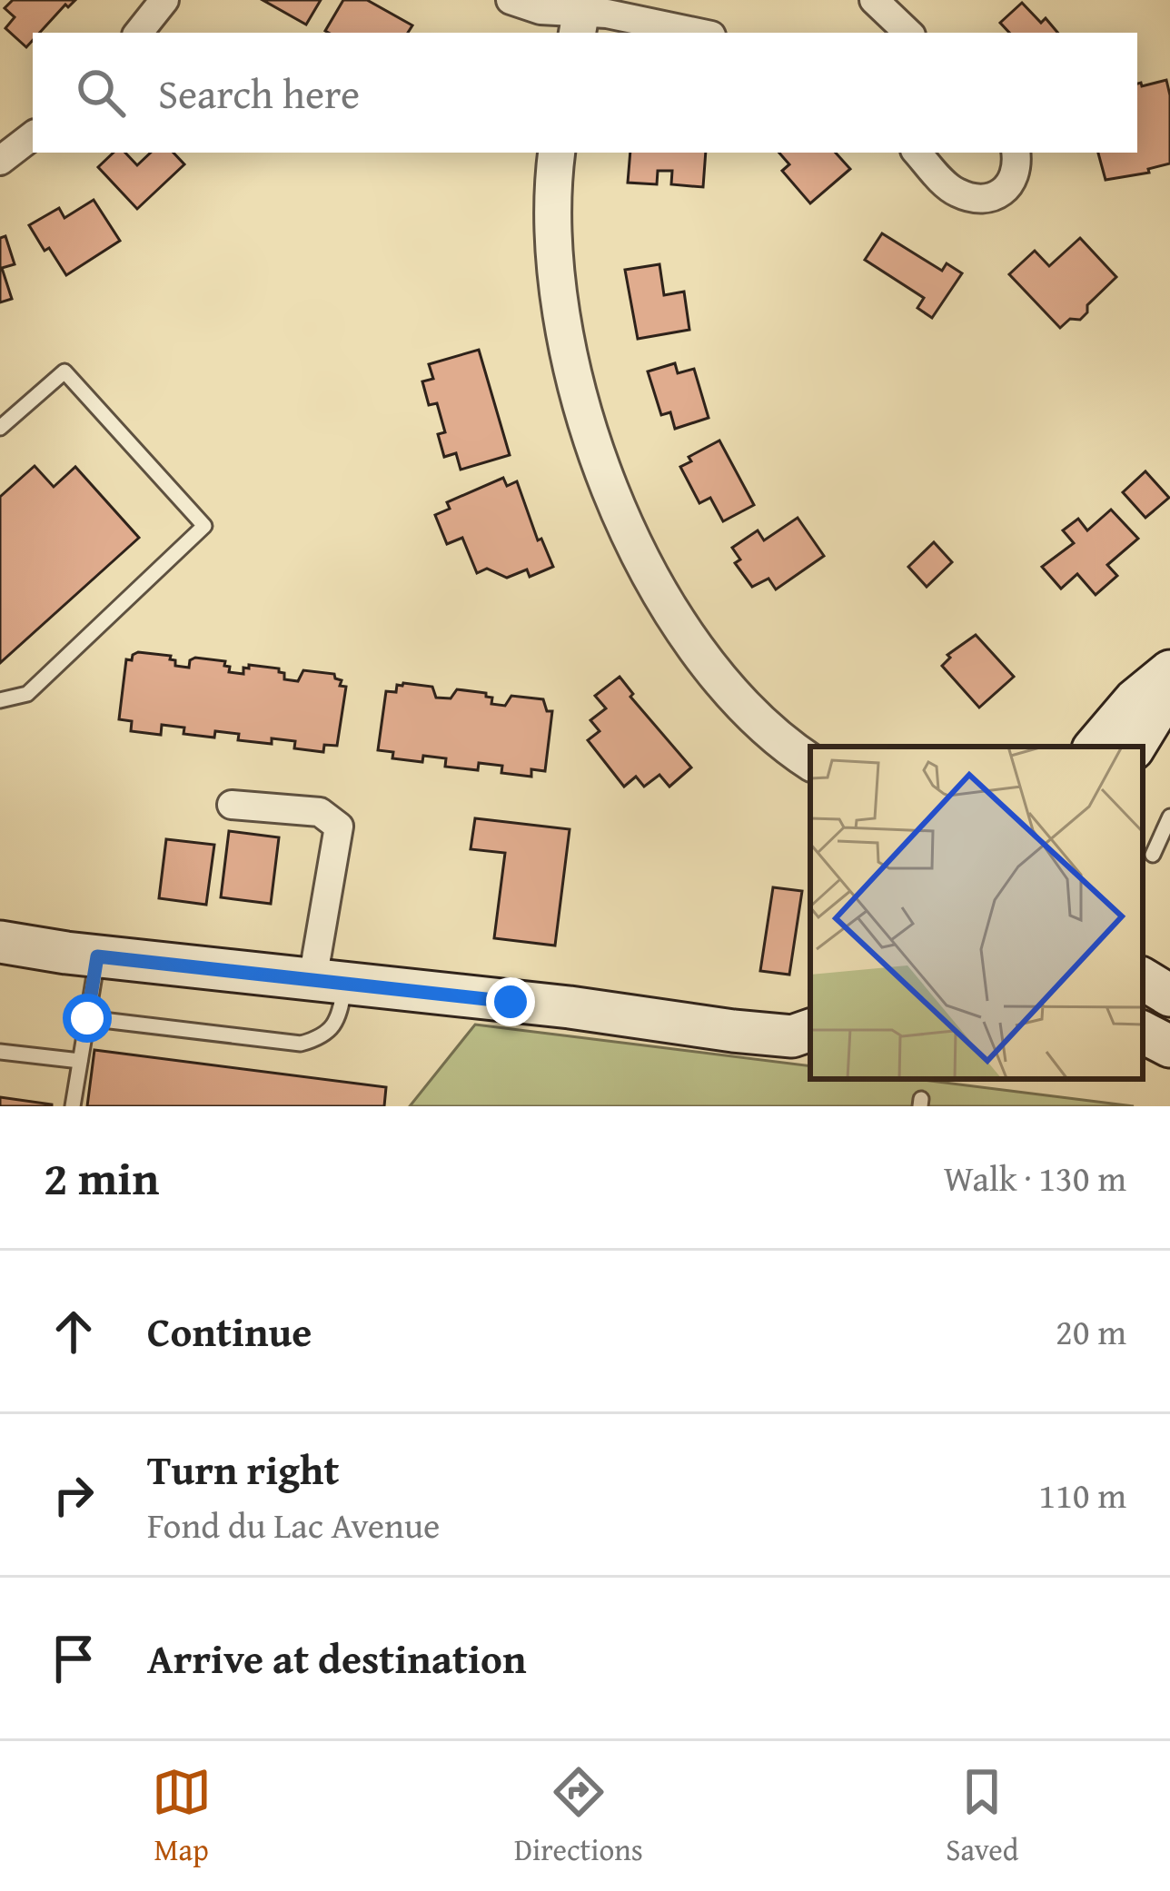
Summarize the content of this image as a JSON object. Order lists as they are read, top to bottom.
{
  "page": {
    "search": "Search here",
    "heading": ["2 min", "Walk · 130 m"],
    "list": [
      ["Continue", "20 m"],
      ["Turn right", "Fond du Lac Avenue", "110 m"],
      "Arrive at destination"
    ],
    "nav": ["Map", "Directions", "Saved"]
  }
}
